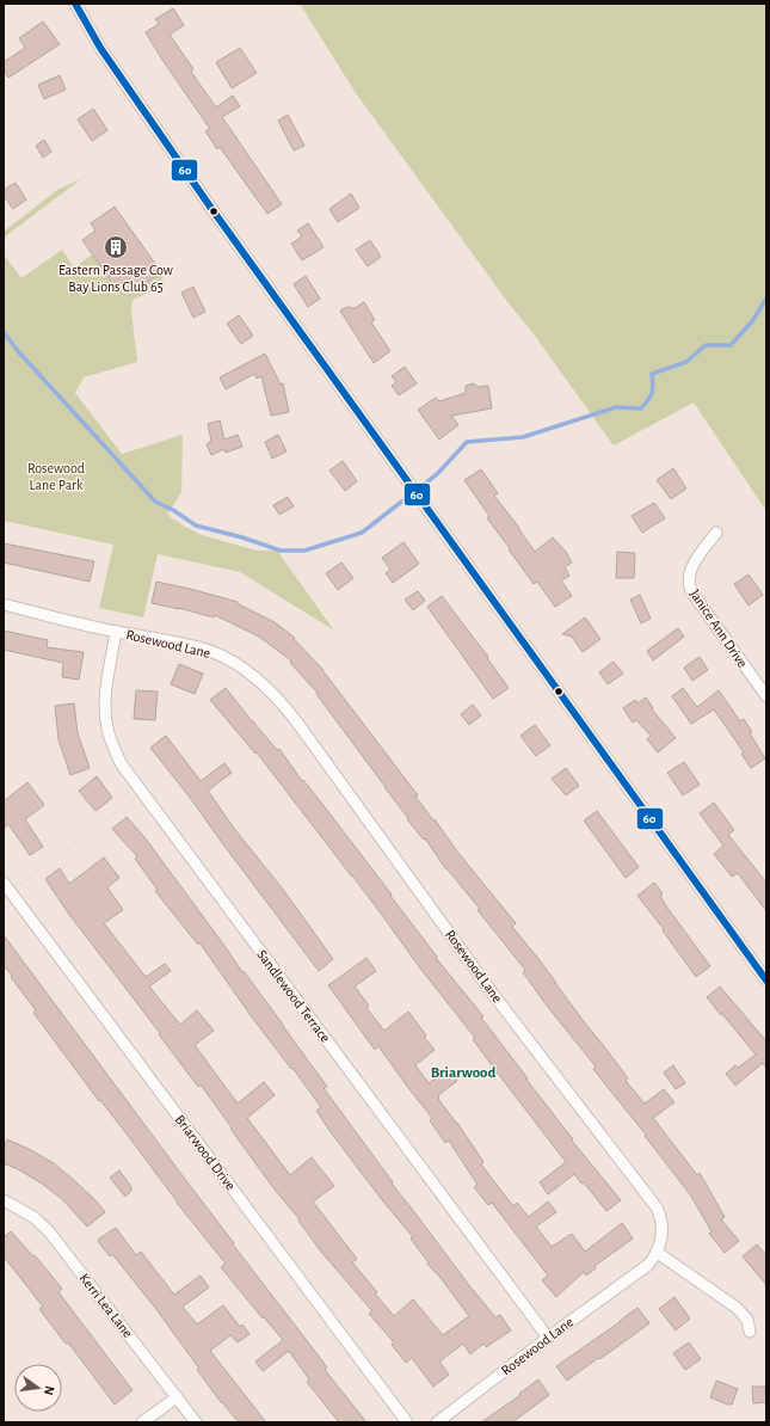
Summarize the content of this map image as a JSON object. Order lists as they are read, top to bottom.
{
  "streets": {
    "street": [
      "Janice Ann Drive",
      "Rosewood Lane",
      "Sandlewood Terrace",
      "Briarwood Drive",
      "Kerri Lea Lane"
    ]
  },
  "crossings": [
    ["Rosewood Lane", "Sandlewood Terrace"]
  ],
  "districts": ["Briarwood"],
  "parks": ["Rosewood Lane Park"],
  "places": {
    "building": ["Eastern Passage Cow Bay Lions Club 65"]
  },
  "lines": ["transit line 60"],
  "north": "right"
}
